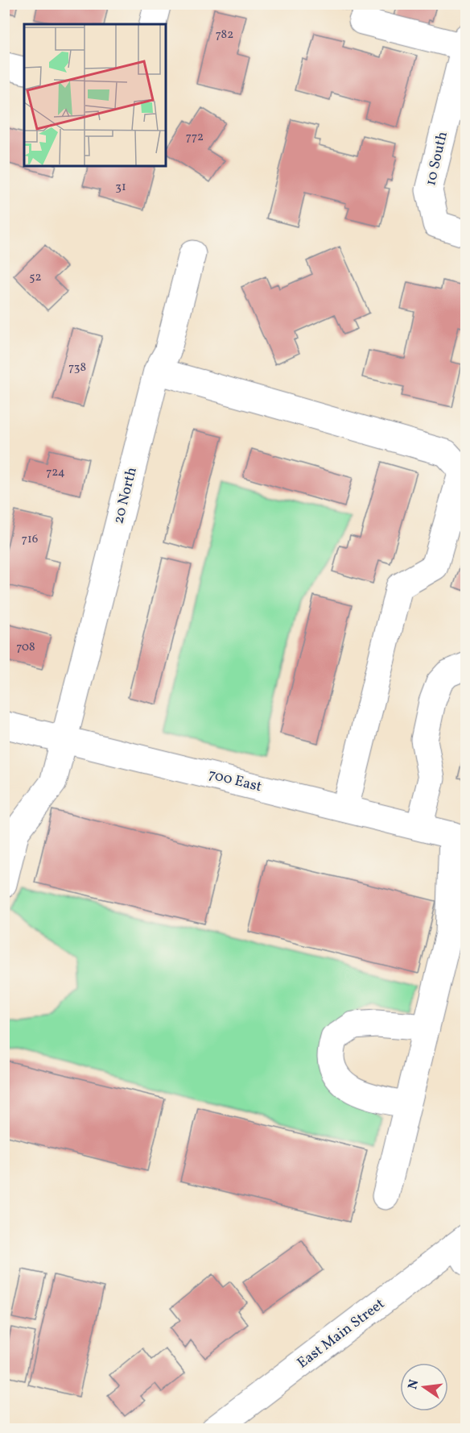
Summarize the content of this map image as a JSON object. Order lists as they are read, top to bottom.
{
  "streets": {
    "street": [
      "10 South",
      "20 North",
      "700 East",
      "East Main Street"
    ]
  },
  "crossings": [
    ["20 North", "700 East"]
  ],
  "house_numbers": [
    "782",
    "772",
    "31",
    "52",
    "738",
    "724",
    "716",
    "708"
  ],
  "north": "left"
}
